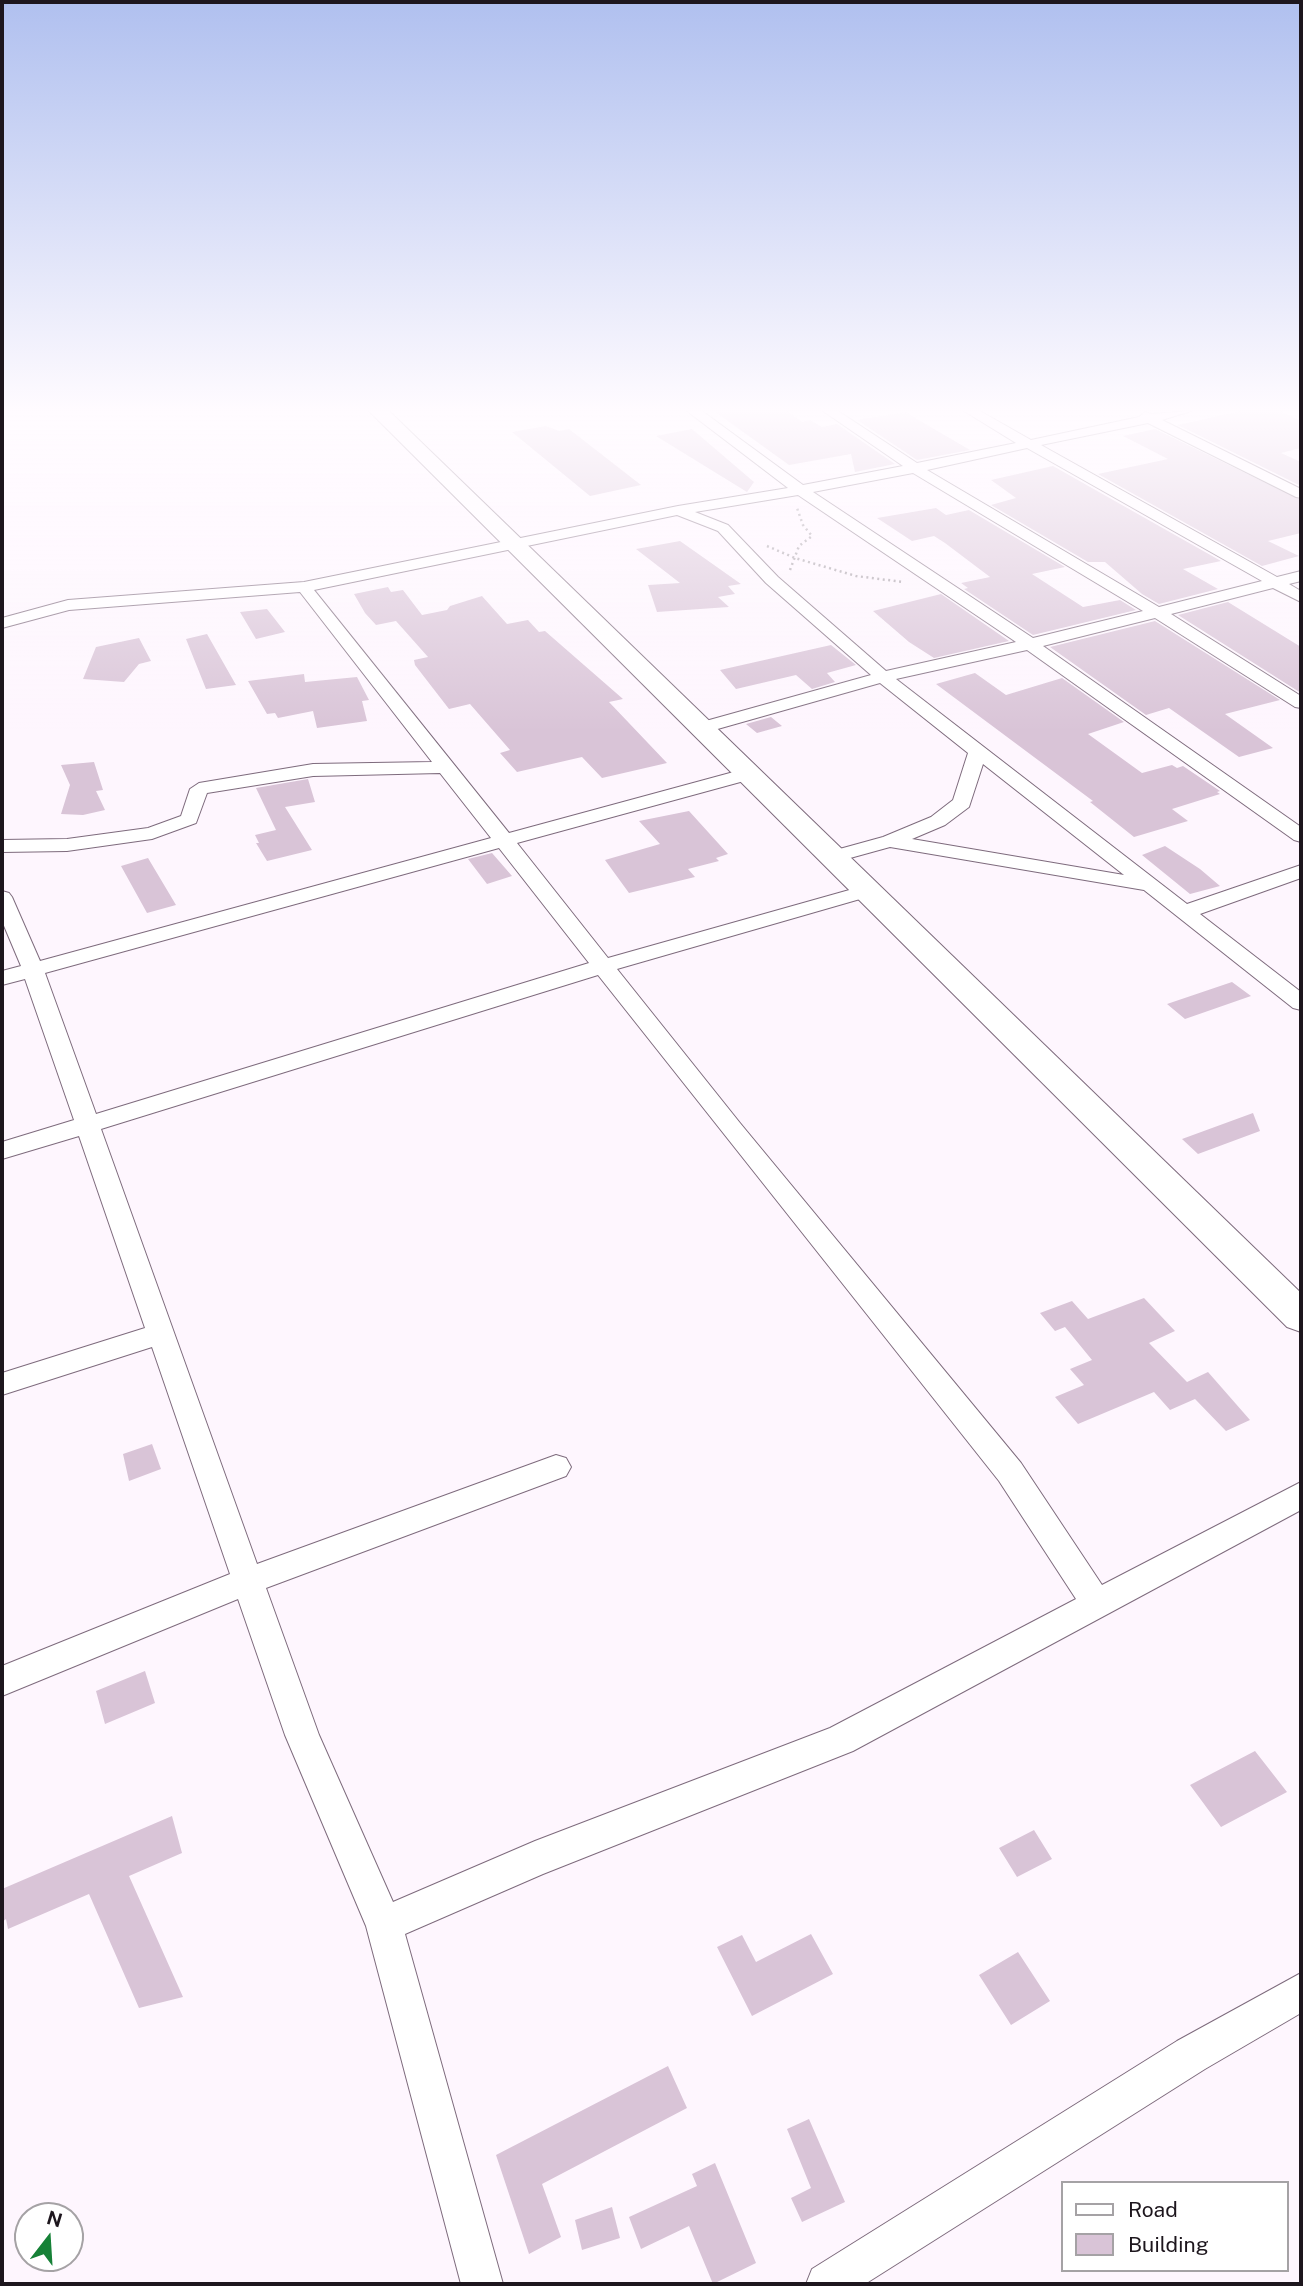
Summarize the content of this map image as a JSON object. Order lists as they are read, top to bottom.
{
  "legend": ["Road", "Building"],
  "north": "top"
}
